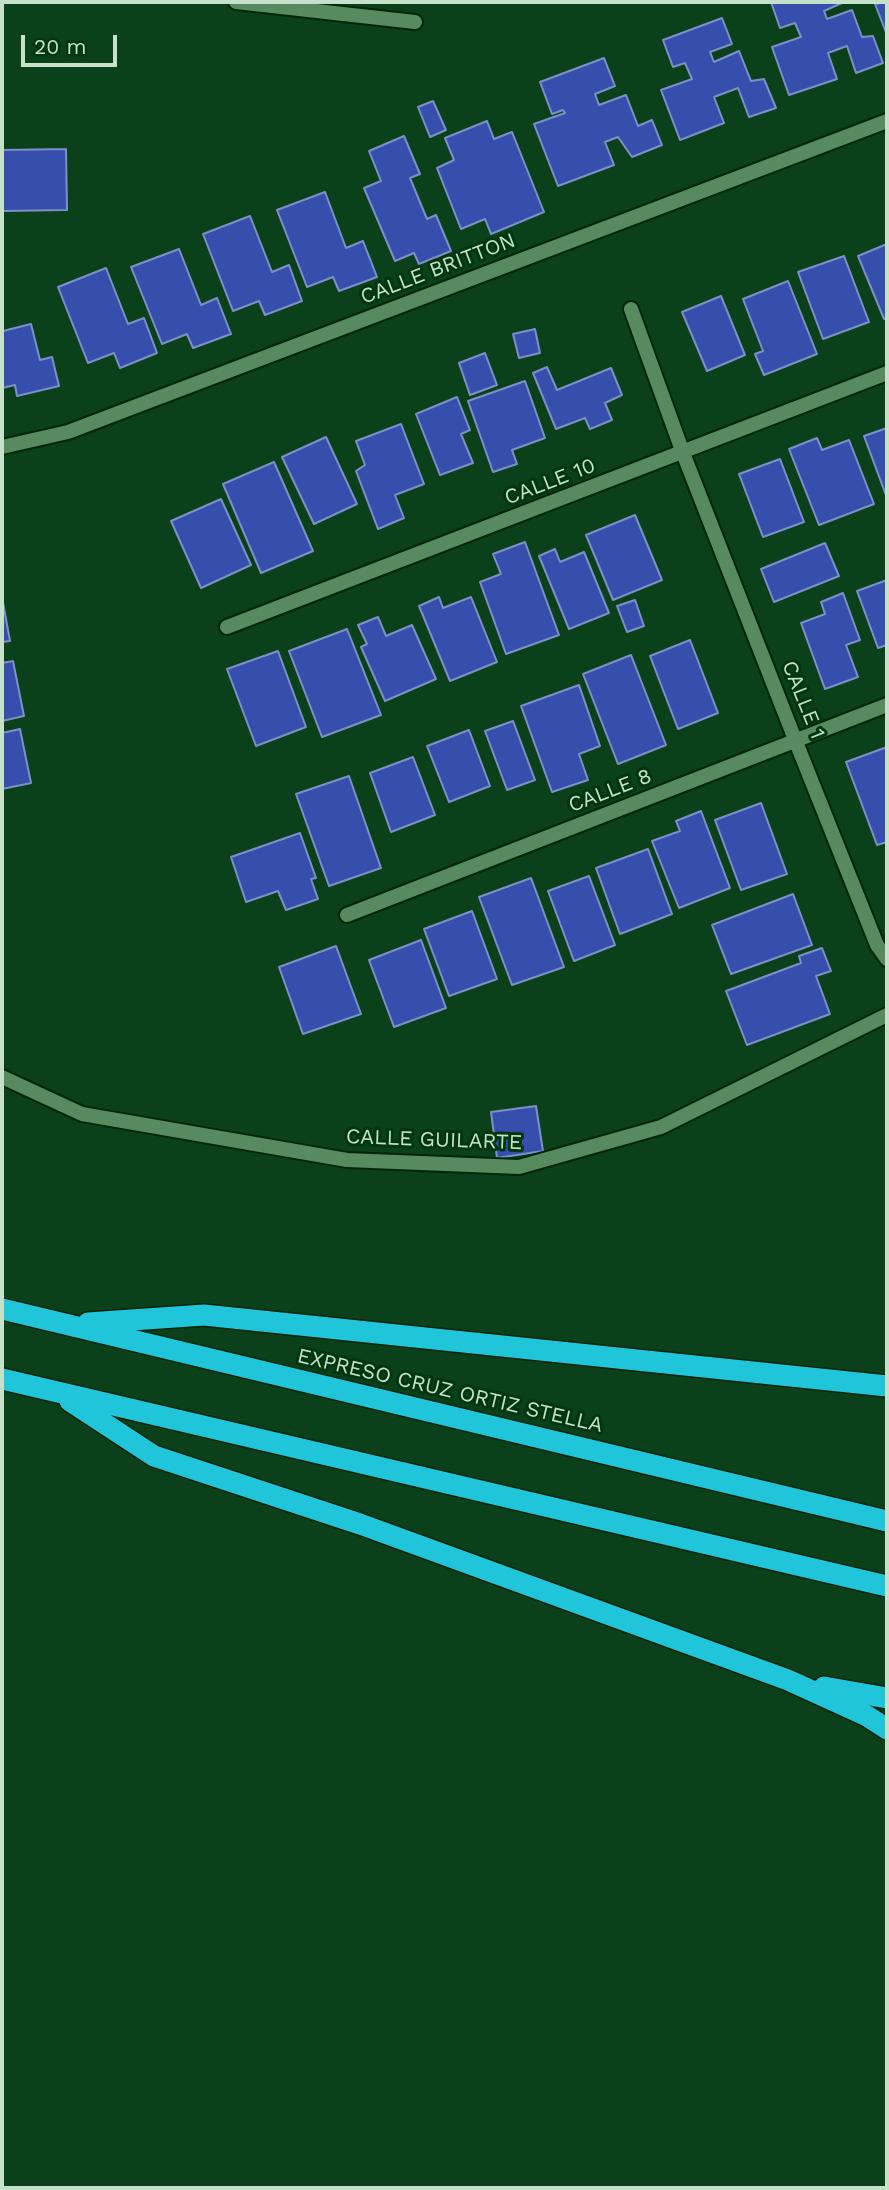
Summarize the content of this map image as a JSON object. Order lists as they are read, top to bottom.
{
  "streets": {
    "highway": ["EXPRESO CRUZ ORTIZ STELLA"],
    "street": [
      "CALLE BRITTON",
      "CALLE 10",
      "CALLE 1",
      "CALLE 8",
      "CALLE GUILARTE"
    ]
  },
  "crossings": [
    ["CALLE 10", "CALLE 1"],
    ["CALLE 1", "CALLE 8"]
  ],
  "scale_bar": "20 m"
}
